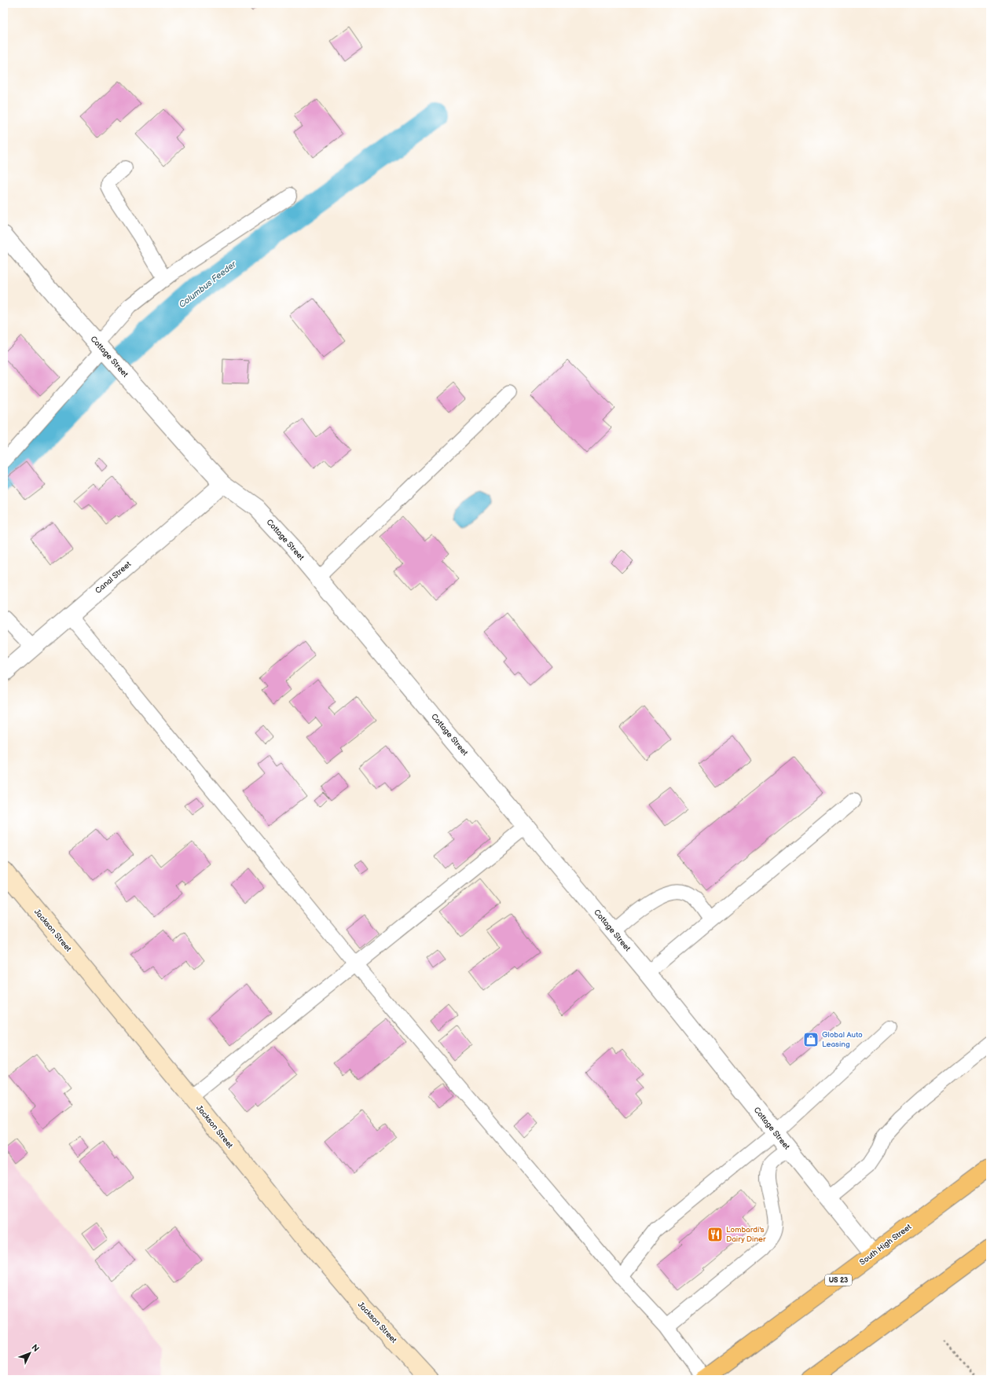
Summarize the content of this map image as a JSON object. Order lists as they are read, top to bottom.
{
  "streets": {
    "highway": ["South High Street", "US 23"],
    "main road": ["Jackson Street"],
    "street": ["Cottage Street", "Canal Street"]
  },
  "crossings": [
    ["Cottage Street", "Canal Street"],
    ["Cottage Street", "South High Street"]
  ],
  "water": ["Columbus Feeder"],
  "places": {
    "shop": ["Global Auto Leasing"],
    "restaurant": ["Lombardi's Dairy Diner"]
  },
  "north": "top right"
}
